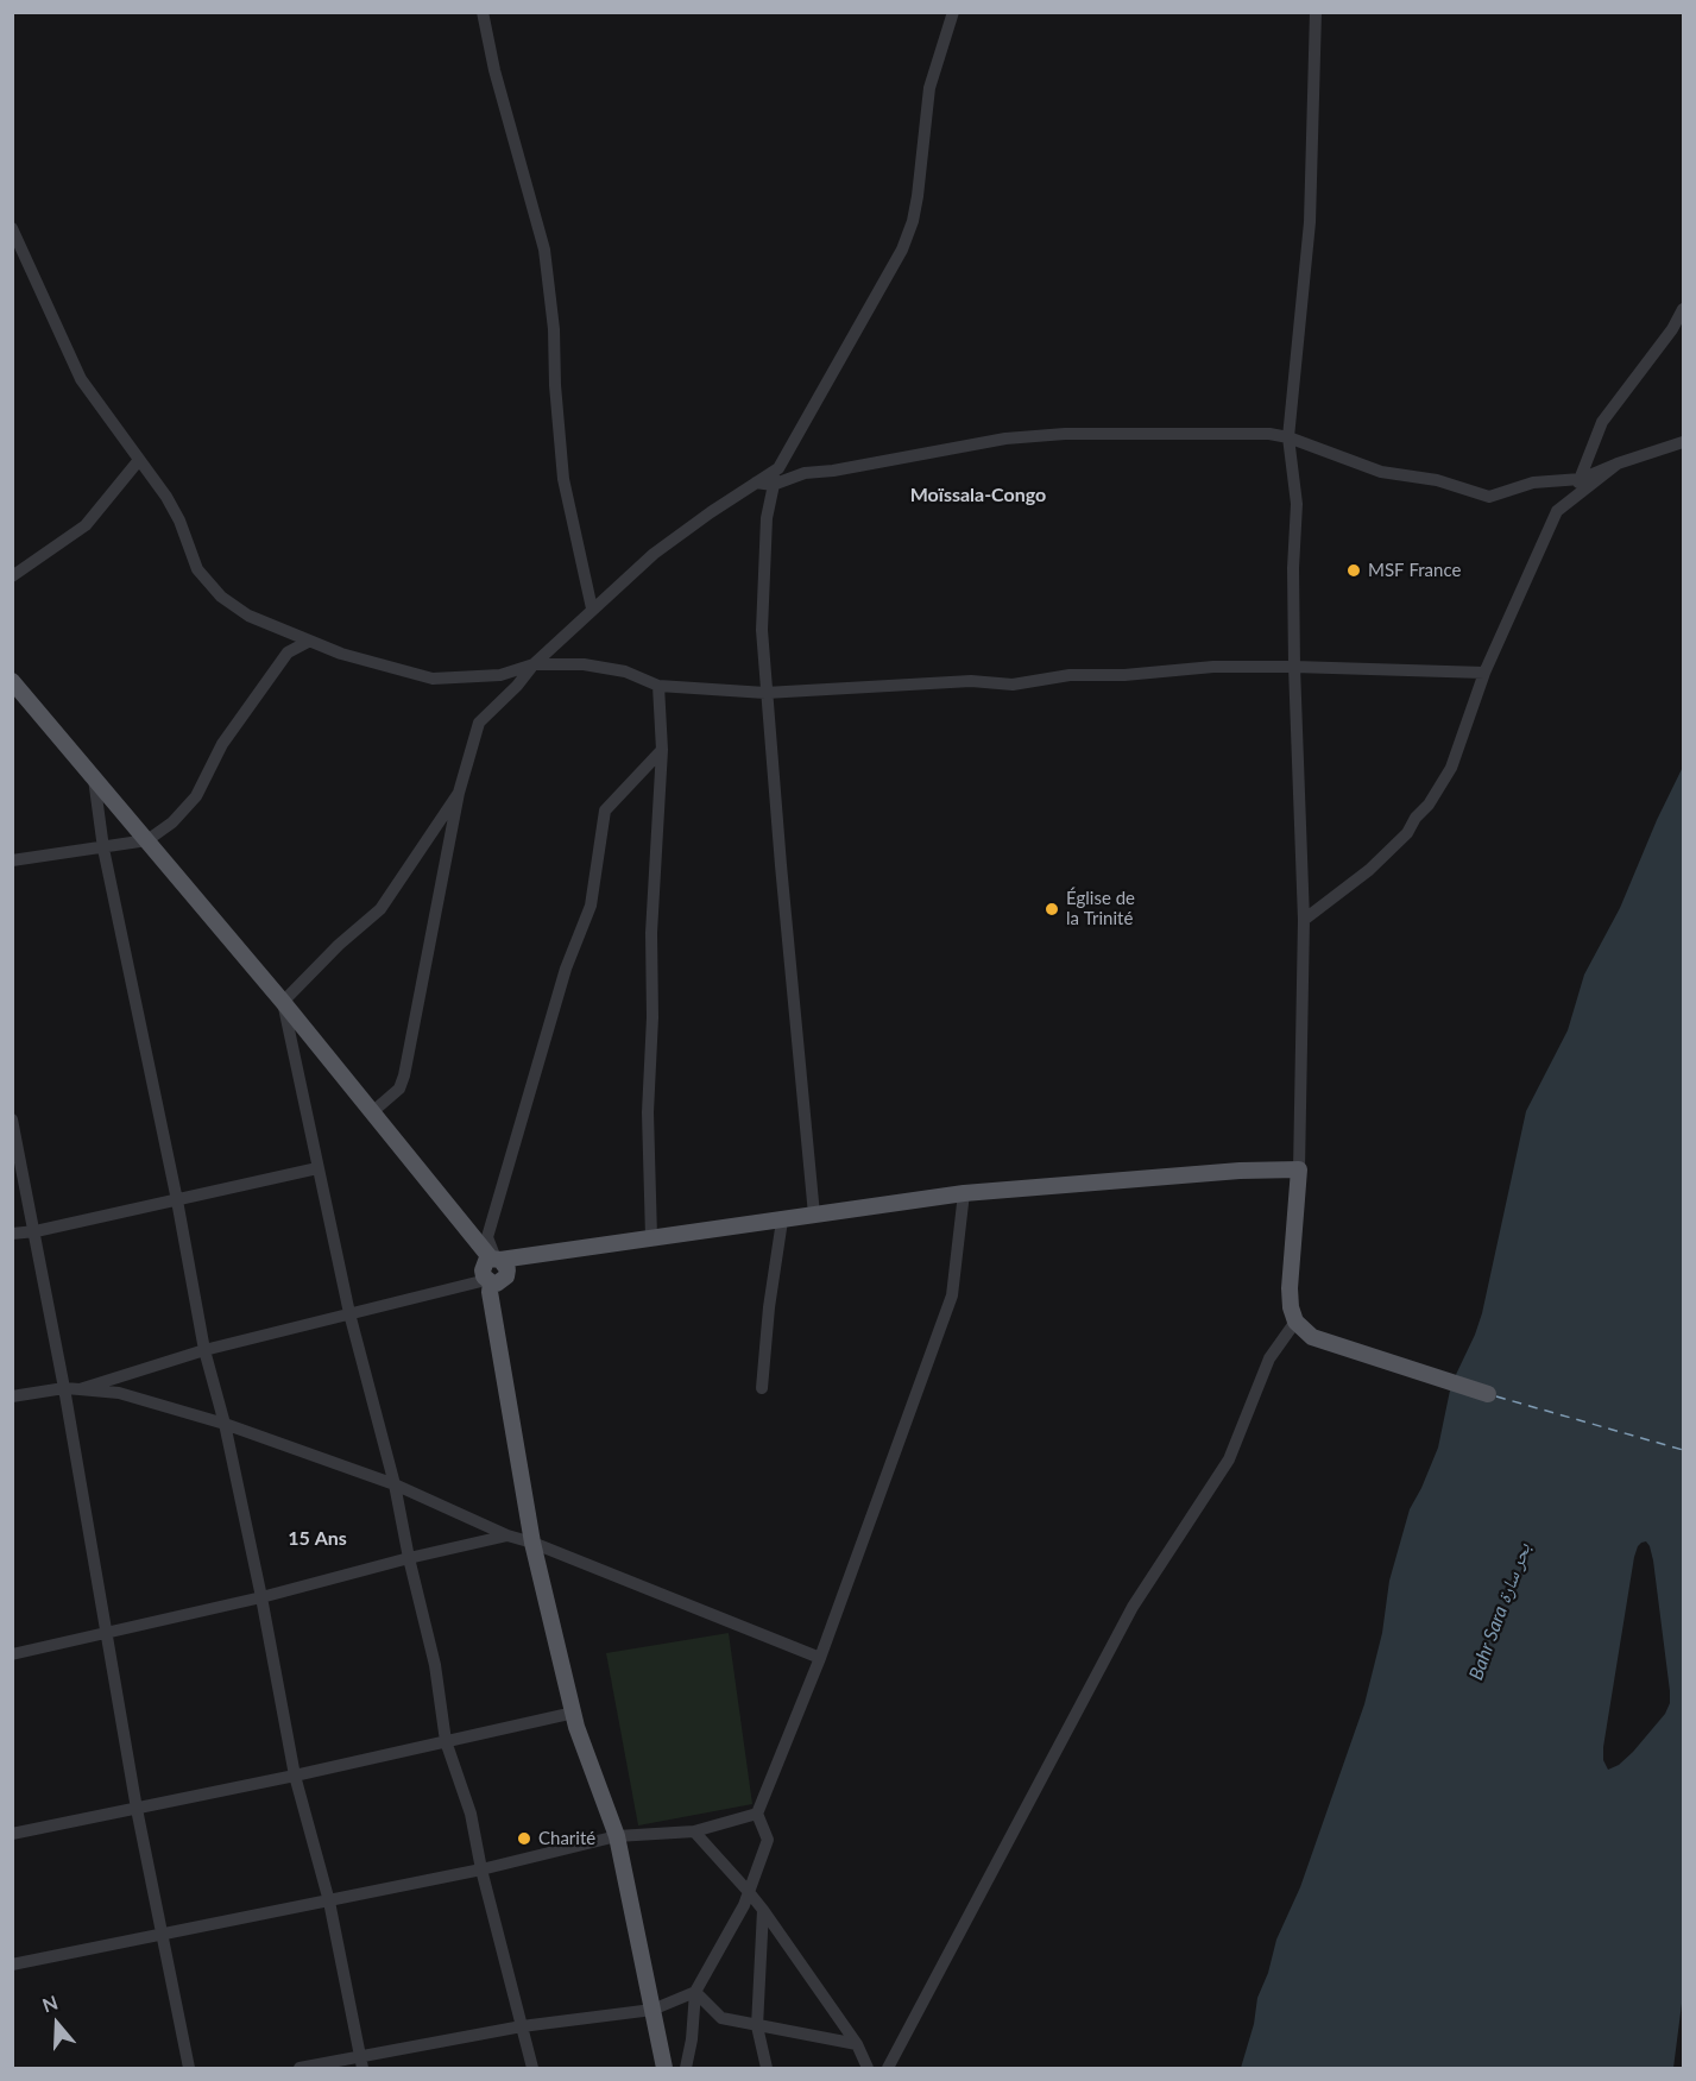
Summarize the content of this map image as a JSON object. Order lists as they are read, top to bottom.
{
  "districts": ["Moïssala-Congo", "15 Ans"],
  "water": ["Bahr Sara بحر سارة"],
  "places": ["MSF France", "Église de la Trinité", "Charité"],
  "north": "top"
}
